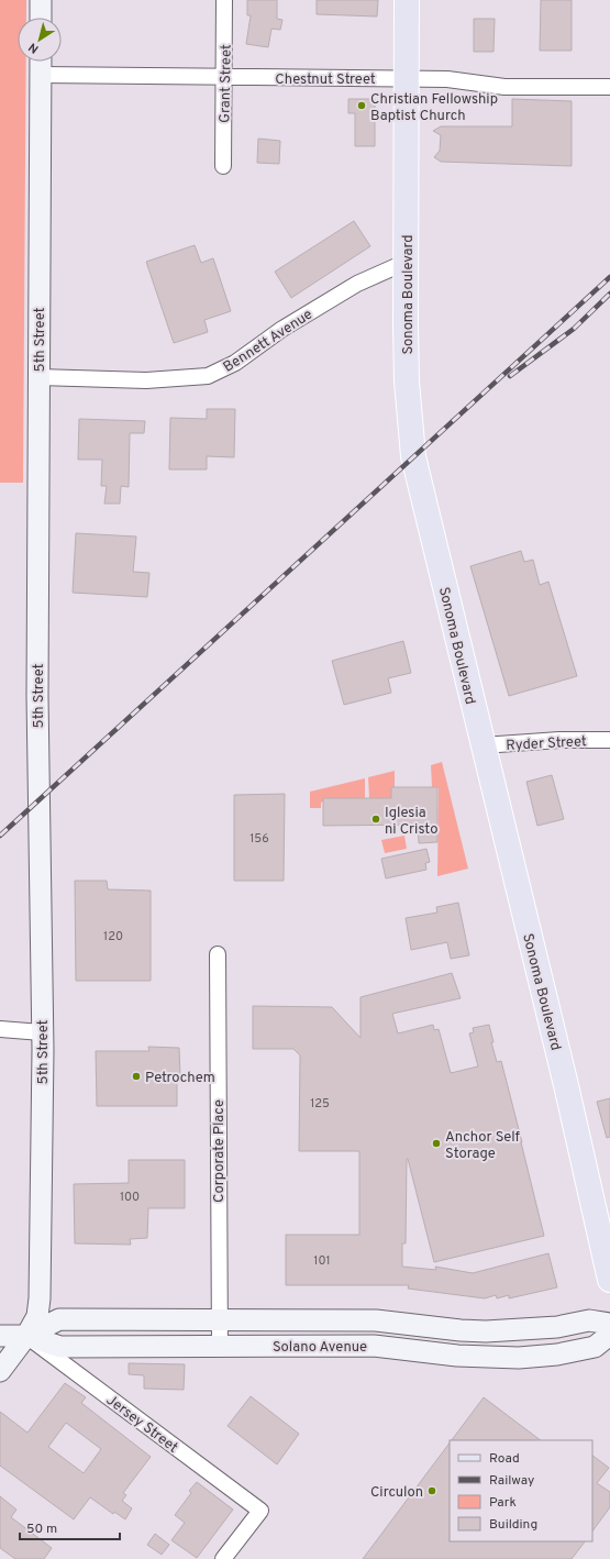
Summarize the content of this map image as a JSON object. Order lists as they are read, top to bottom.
{
  "streets": {
    "main road": ["Sonoma Boulevard"],
    "street": [
      "Chestnut Street",
      "Grant Street",
      "5th Street",
      "Bennett Avenue",
      "Ryder Street",
      "Corporate Place",
      "Solano Avenue",
      "Jersey Street"
    ]
  },
  "crossings": [
    ["Chestnut Street", "Grant Street"],
    ["Chestnut Street", "Sonoma Boulevard"],
    ["Chestnut Street", "5th Street"],
    ["Sonoma Boulevard", "Bennett Avenue"],
    ["Sonoma Boulevard", "Ryder Street"],
    ["5th Street", "Bennett Avenue"],
    ["5th Street", "Solano Avenue"],
    ["5th Street", "Jersey Street"],
    ["Corporate Place", "Solano Avenue"],
    ["Solano Avenue", "Jersey Street"]
  ],
  "places": [
    "Christian Fellowship Baptist Church",
    "Iglesia ni Cristo",
    "Petrochem",
    "Anchor Self Storage",
    "Circulon"
  ],
  "house_numbers": [
    "156",
    "120",
    "125",
    "100",
    "101"
  ],
  "legend": [
    "Road",
    "Railway",
    "Park",
    "Building"
  ],
  "scale_bar": "50 m",
  "north": "bottom left"
}
